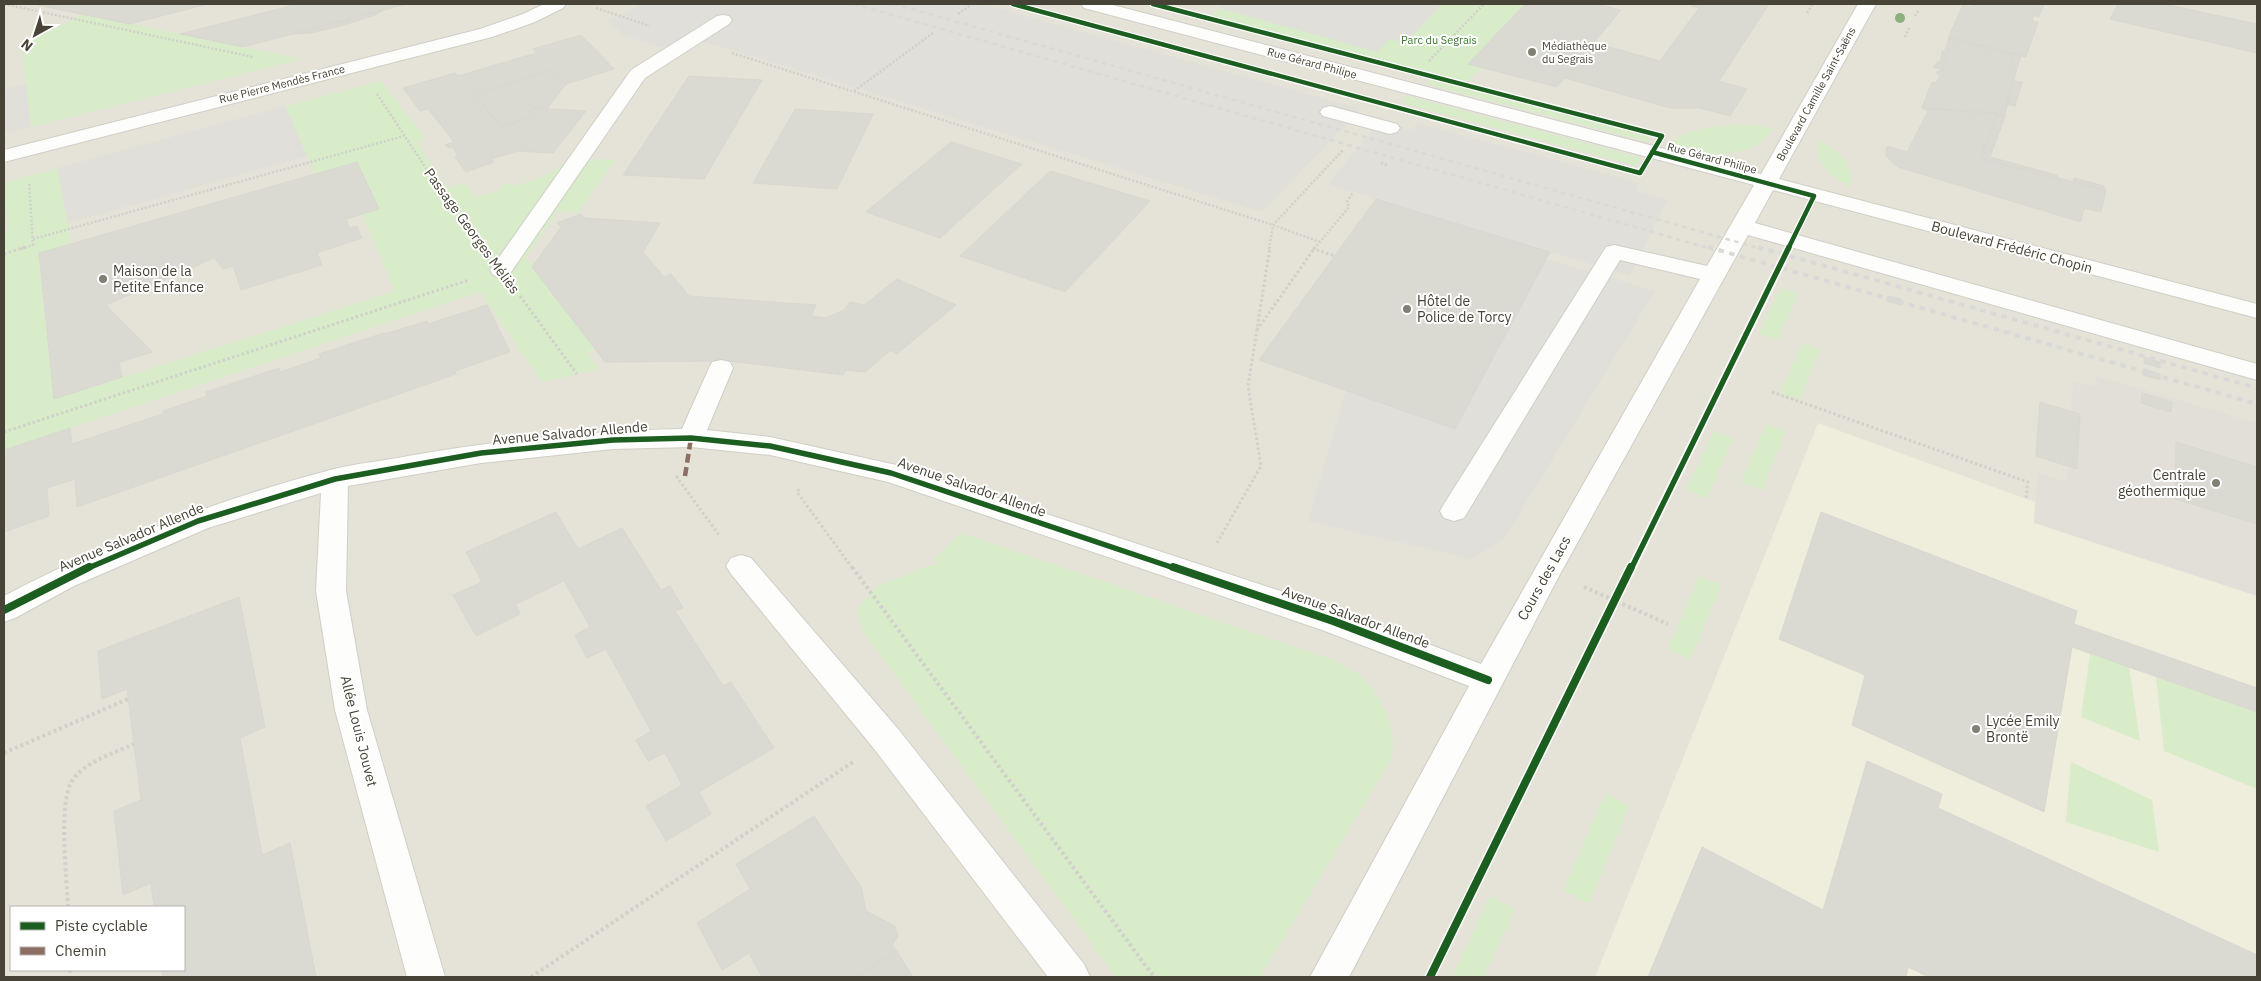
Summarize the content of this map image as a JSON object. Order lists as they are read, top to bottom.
{
  "streets": {
    "street": [
      "Rue Gérard Philipe",
      "Rue Pierre Mendès France",
      "Boulevard Camille Saint-Saëns",
      "Boulevard Frédéric Chopin",
      "Avenue Salvador Allende",
      "Cours des Lacs",
      "Allée Louis Jouvet"
    ],
    "path": ["Passage Georges Méliès"]
  },
  "crossings": [
    ["Rue Gérard Philipe", "Boulevard Camille Saint-Saëns"],
    ["Rue Gérard Philipe", "Boulevard Frédéric Chopin"],
    ["Rue Gérard Philipe", "Cours des Lacs"],
    ["Boulevard Camille Saint-Saëns", "Boulevard Frédéric Chopin"],
    ["Boulevard Camille Saint-Saëns", "Cours des Lacs"],
    ["Boulevard Frédéric Chopin", "Cours des Lacs"],
    ["Avenue Salvador Allende", "Cours des Lacs"],
    ["Avenue Salvador Allende", "Allée Louis Jouvet"]
  ],
  "parks": ["Parc du Segrais"],
  "places": [
    "Médiathèque du Segrais",
    "Maison de la Petite Enfance",
    "Hôtel de Police de Torcy",
    "Centrale géothermique",
    "Lycée Emily Brontë"
  ],
  "legend": ["Piste cyclable", "Chemin"],
  "north": "bottom left"
}
